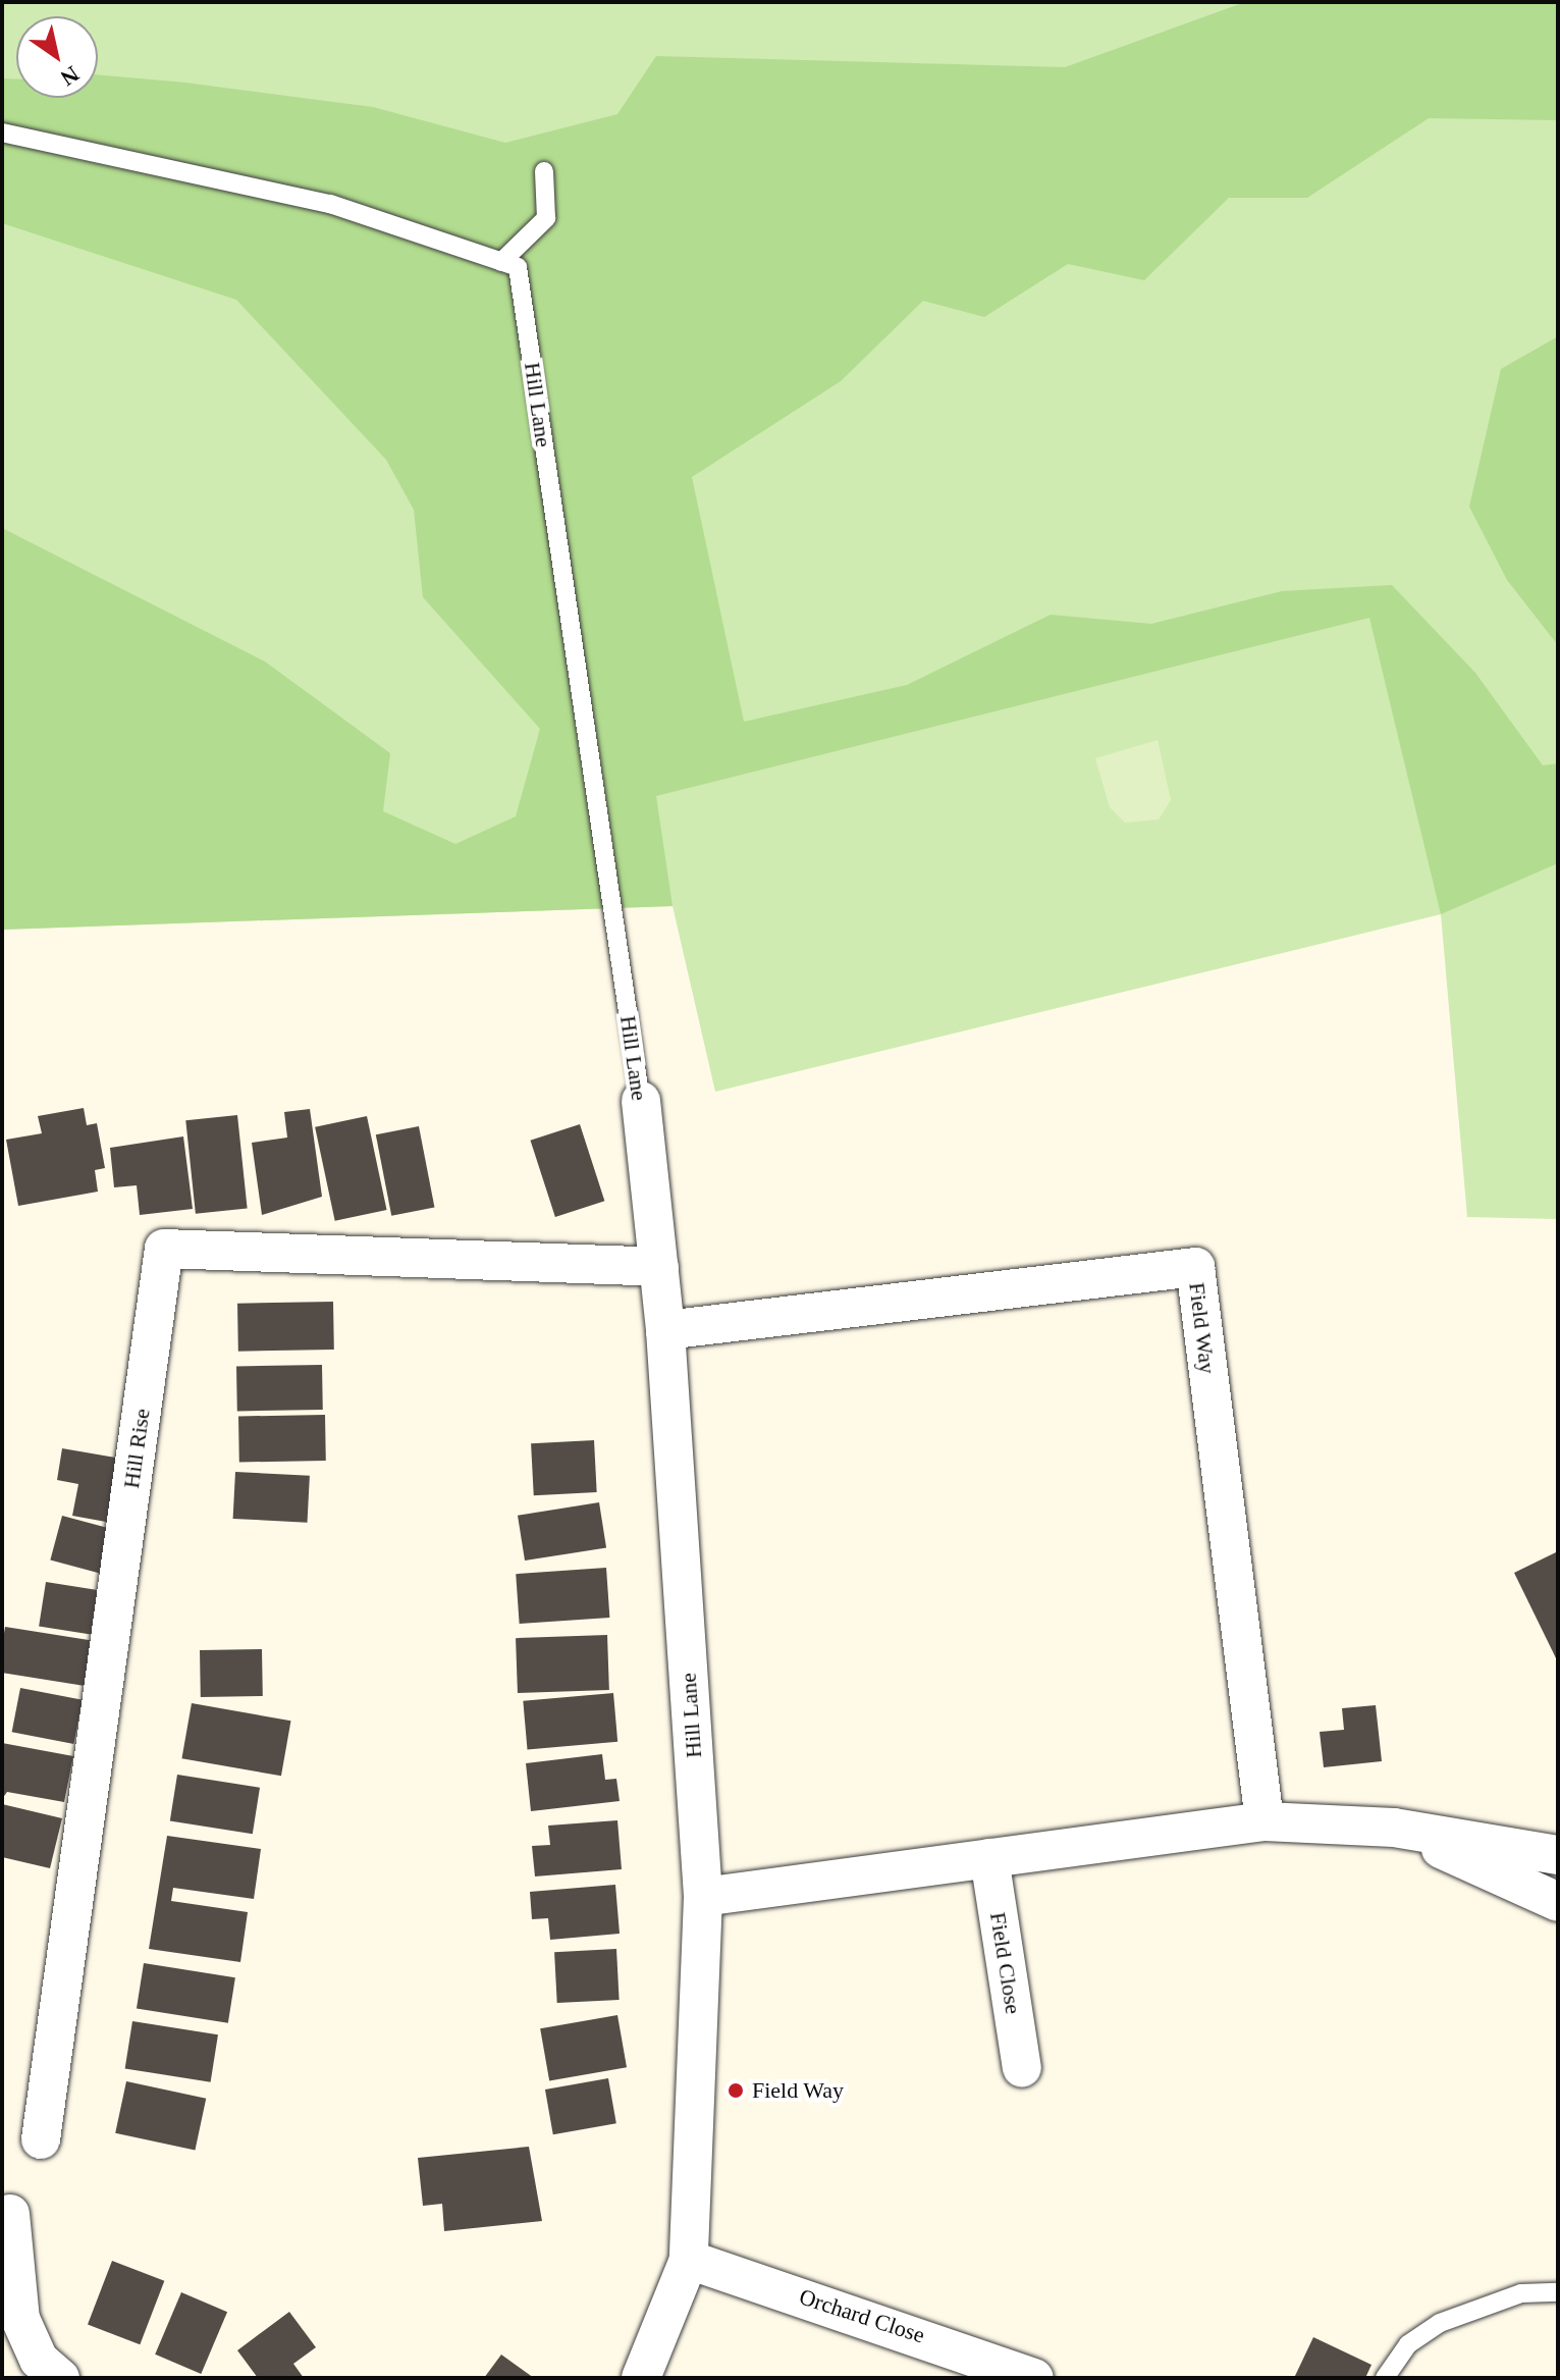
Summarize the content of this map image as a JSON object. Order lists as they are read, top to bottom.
{
  "streets": {
    "street": [
      "Hill Lane",
      "Field Way",
      "Hill Rise",
      "Field Close",
      "Orchard Close"
    ]
  },
  "crossings": [
    ["Hill Lane", "Field Way"],
    ["Hill Lane", "Hill Rise"],
    ["Hill Lane", "Orchard Close"]
  ],
  "places": ["Field Way"],
  "north": "bottom right"
}
